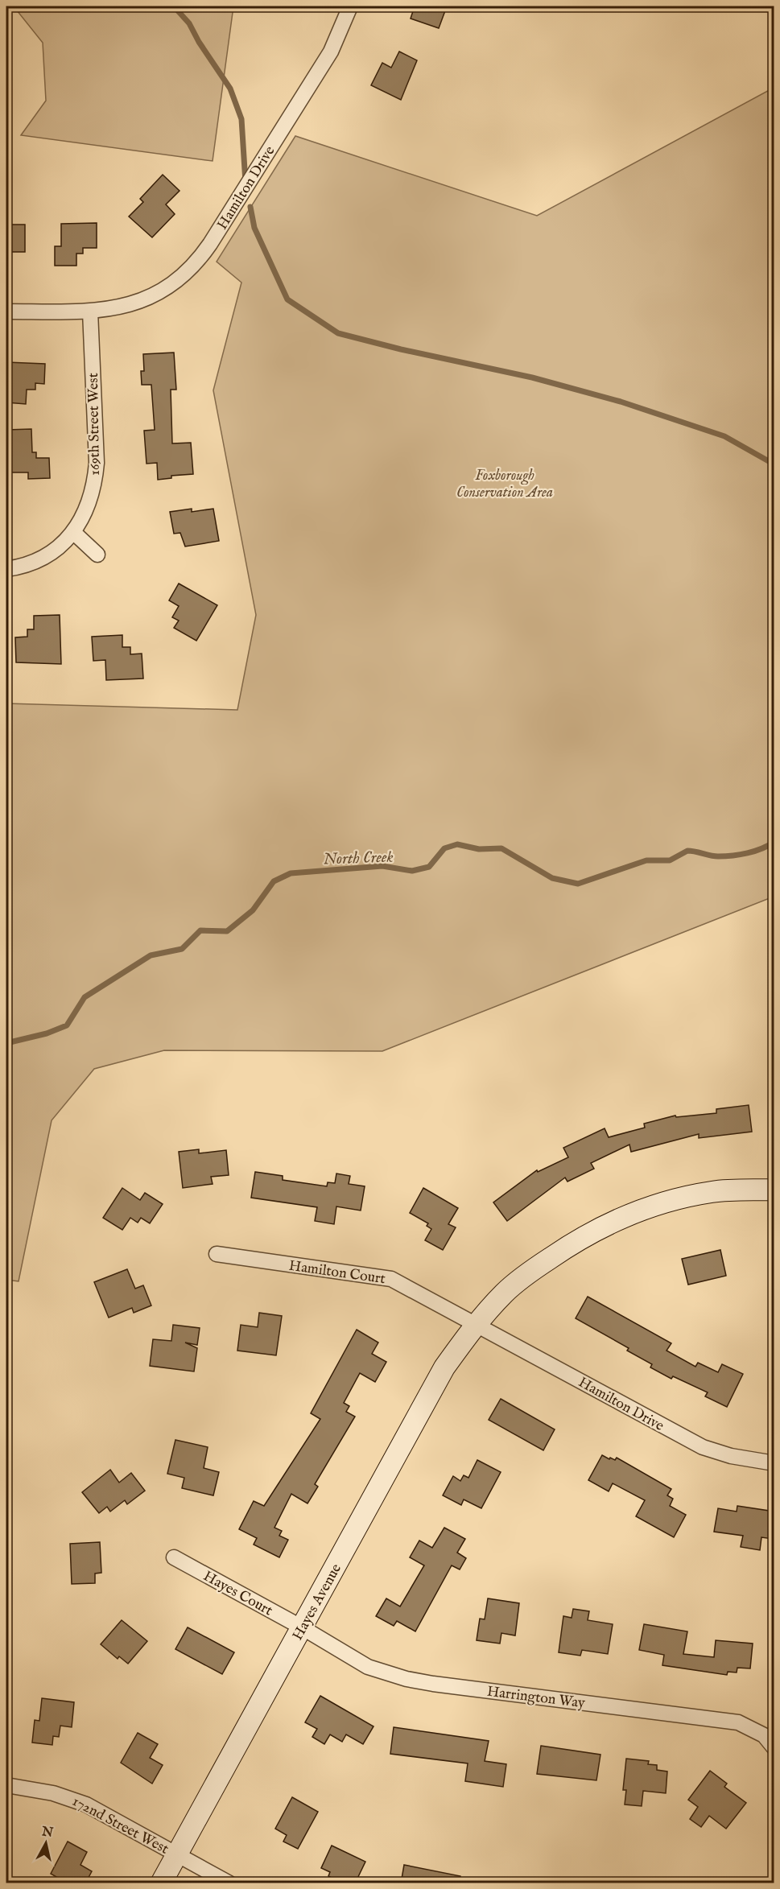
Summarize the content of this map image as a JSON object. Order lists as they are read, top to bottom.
{
  "streets": {
    "street": [
      "Hamilton Drive",
      "169th Street West",
      "Hamilton Court",
      "Hayes Court",
      "Hayes Avenue",
      "Harrington Way",
      "172nd Street West"
    ]
  },
  "crossings": [
    ["Hamilton Drive", "169th Street West"],
    ["Hamilton Drive", "Hamilton Court"],
    ["Hamilton Drive", "Hayes Avenue"],
    ["Hamilton Court", "Hayes Avenue"],
    ["Hayes Court", "Hayes Avenue"],
    ["Hayes Court", "Harrington Way"],
    ["Hayes Avenue", "Harrington Way"],
    ["Hayes Avenue", "172nd Street West"]
  ],
  "water": ["North Creek"],
  "parks": ["Foxborough Conservation Area"],
  "north": "top"
}
